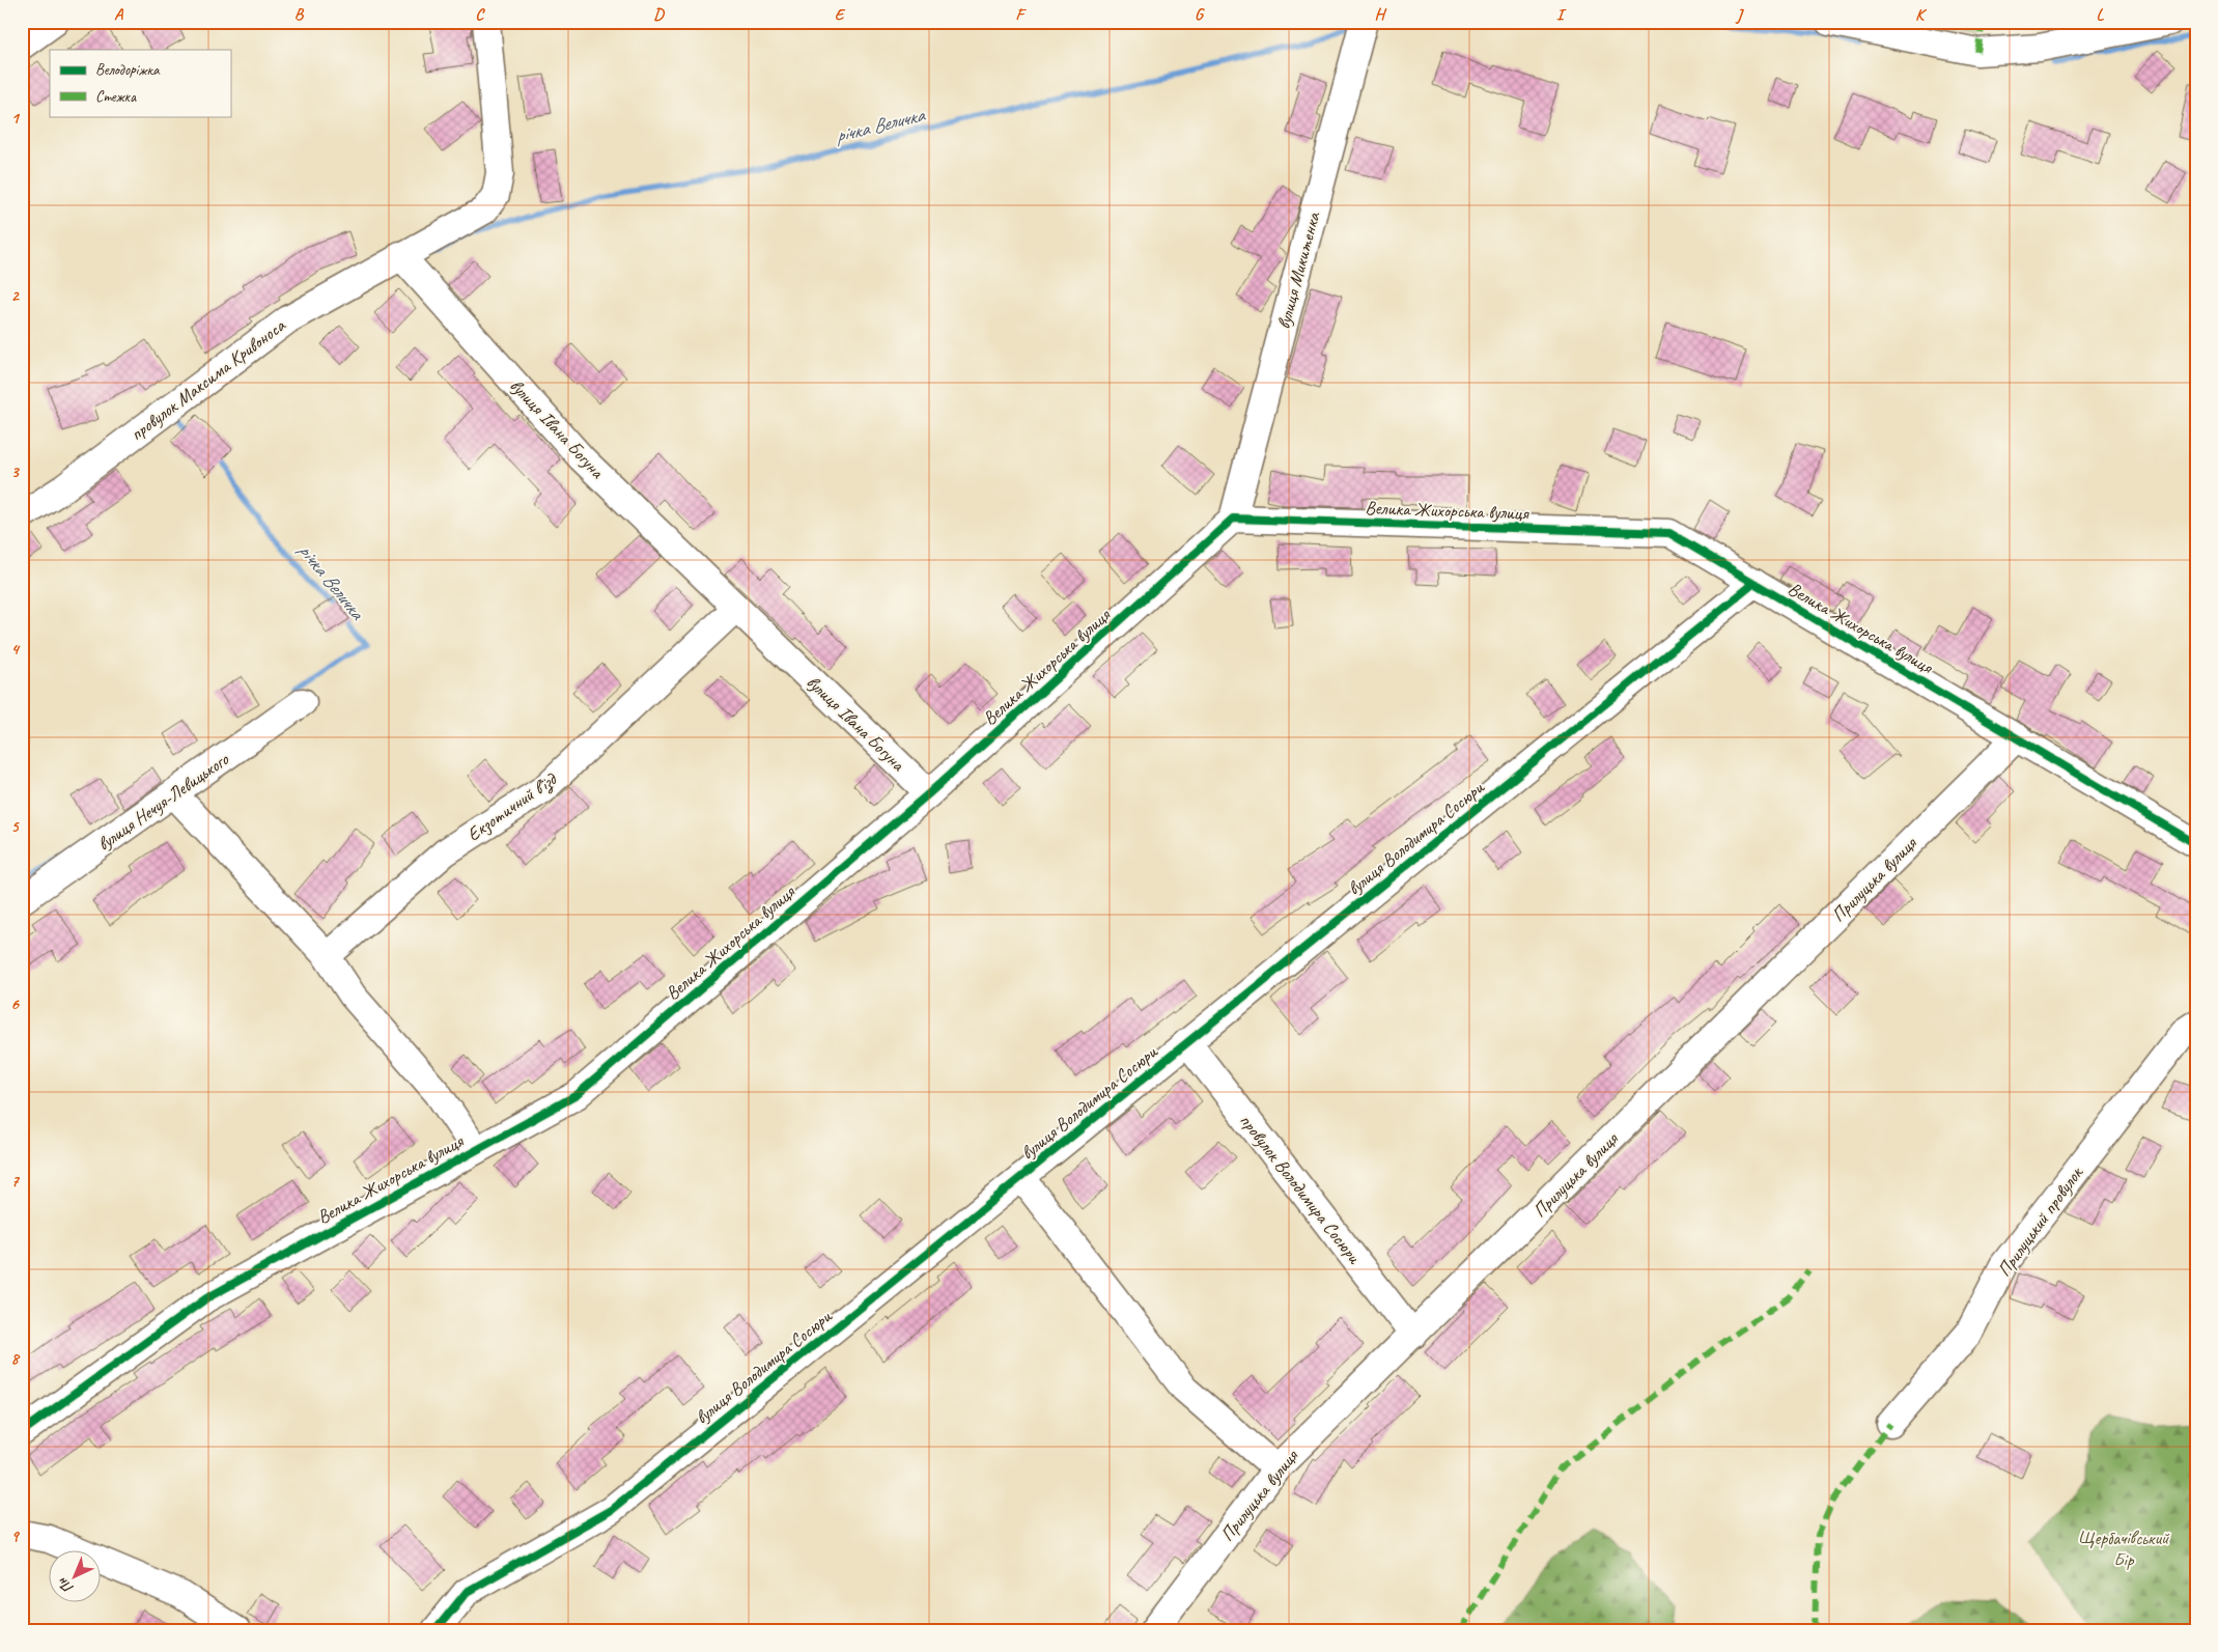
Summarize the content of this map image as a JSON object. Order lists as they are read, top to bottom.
{
  "streets": {
    "street": [
      "вулиця Микитенка",
      "провулок Максима Кривоноса",
      "вулиця Івана Богуна",
      "Велика Жихорська вулиця",
      "вулиця Нечуя-Левицького",
      "Екзотичний в'їзд",
      "вулиця Володимира Сосюри",
      "Прилуцька вулиця",
      "провулок Володимира Сосюри",
      "Прилуцький провулок"
    ]
  },
  "crossings": [
    ["вулиця Микитенка", "Велика Жихорська вулиця"],
    ["провулок Максима Кривоноса", "вулиця Івана Богуна"],
    ["вулиця Івана Богуна", "Велика Жихорська вулиця"],
    ["вулиця Івана Богуна", "Екзотичний в'їзд"],
    ["Велика Жихорська вулиця", "вулиця Володимира Сосюри"],
    ["Велика Жихорська вулиця", "Прилуцька вулиця"],
    ["вулиця Володимира Сосюри", "провулок Володимира Сосюри"],
    ["Прилуцька вулиця", "провулок Володимира Сосюри"]
  ],
  "water": ["річка Величка"],
  "parks": ["Щербачівський Бір"],
  "legend": ["Велодоріжка", "Стежка"],
  "north": "bottom left",
  "grid": {
    "columns": [
      "A",
      "B",
      "C",
      "D",
      "E",
      "F",
      "G",
      "H",
      "I",
      "J",
      "K",
      "L"
    ],
    "rows": [
      "1",
      "2",
      "3",
      "4",
      "5",
      "6",
      "7",
      "8",
      "9"
    ]
  }
}
